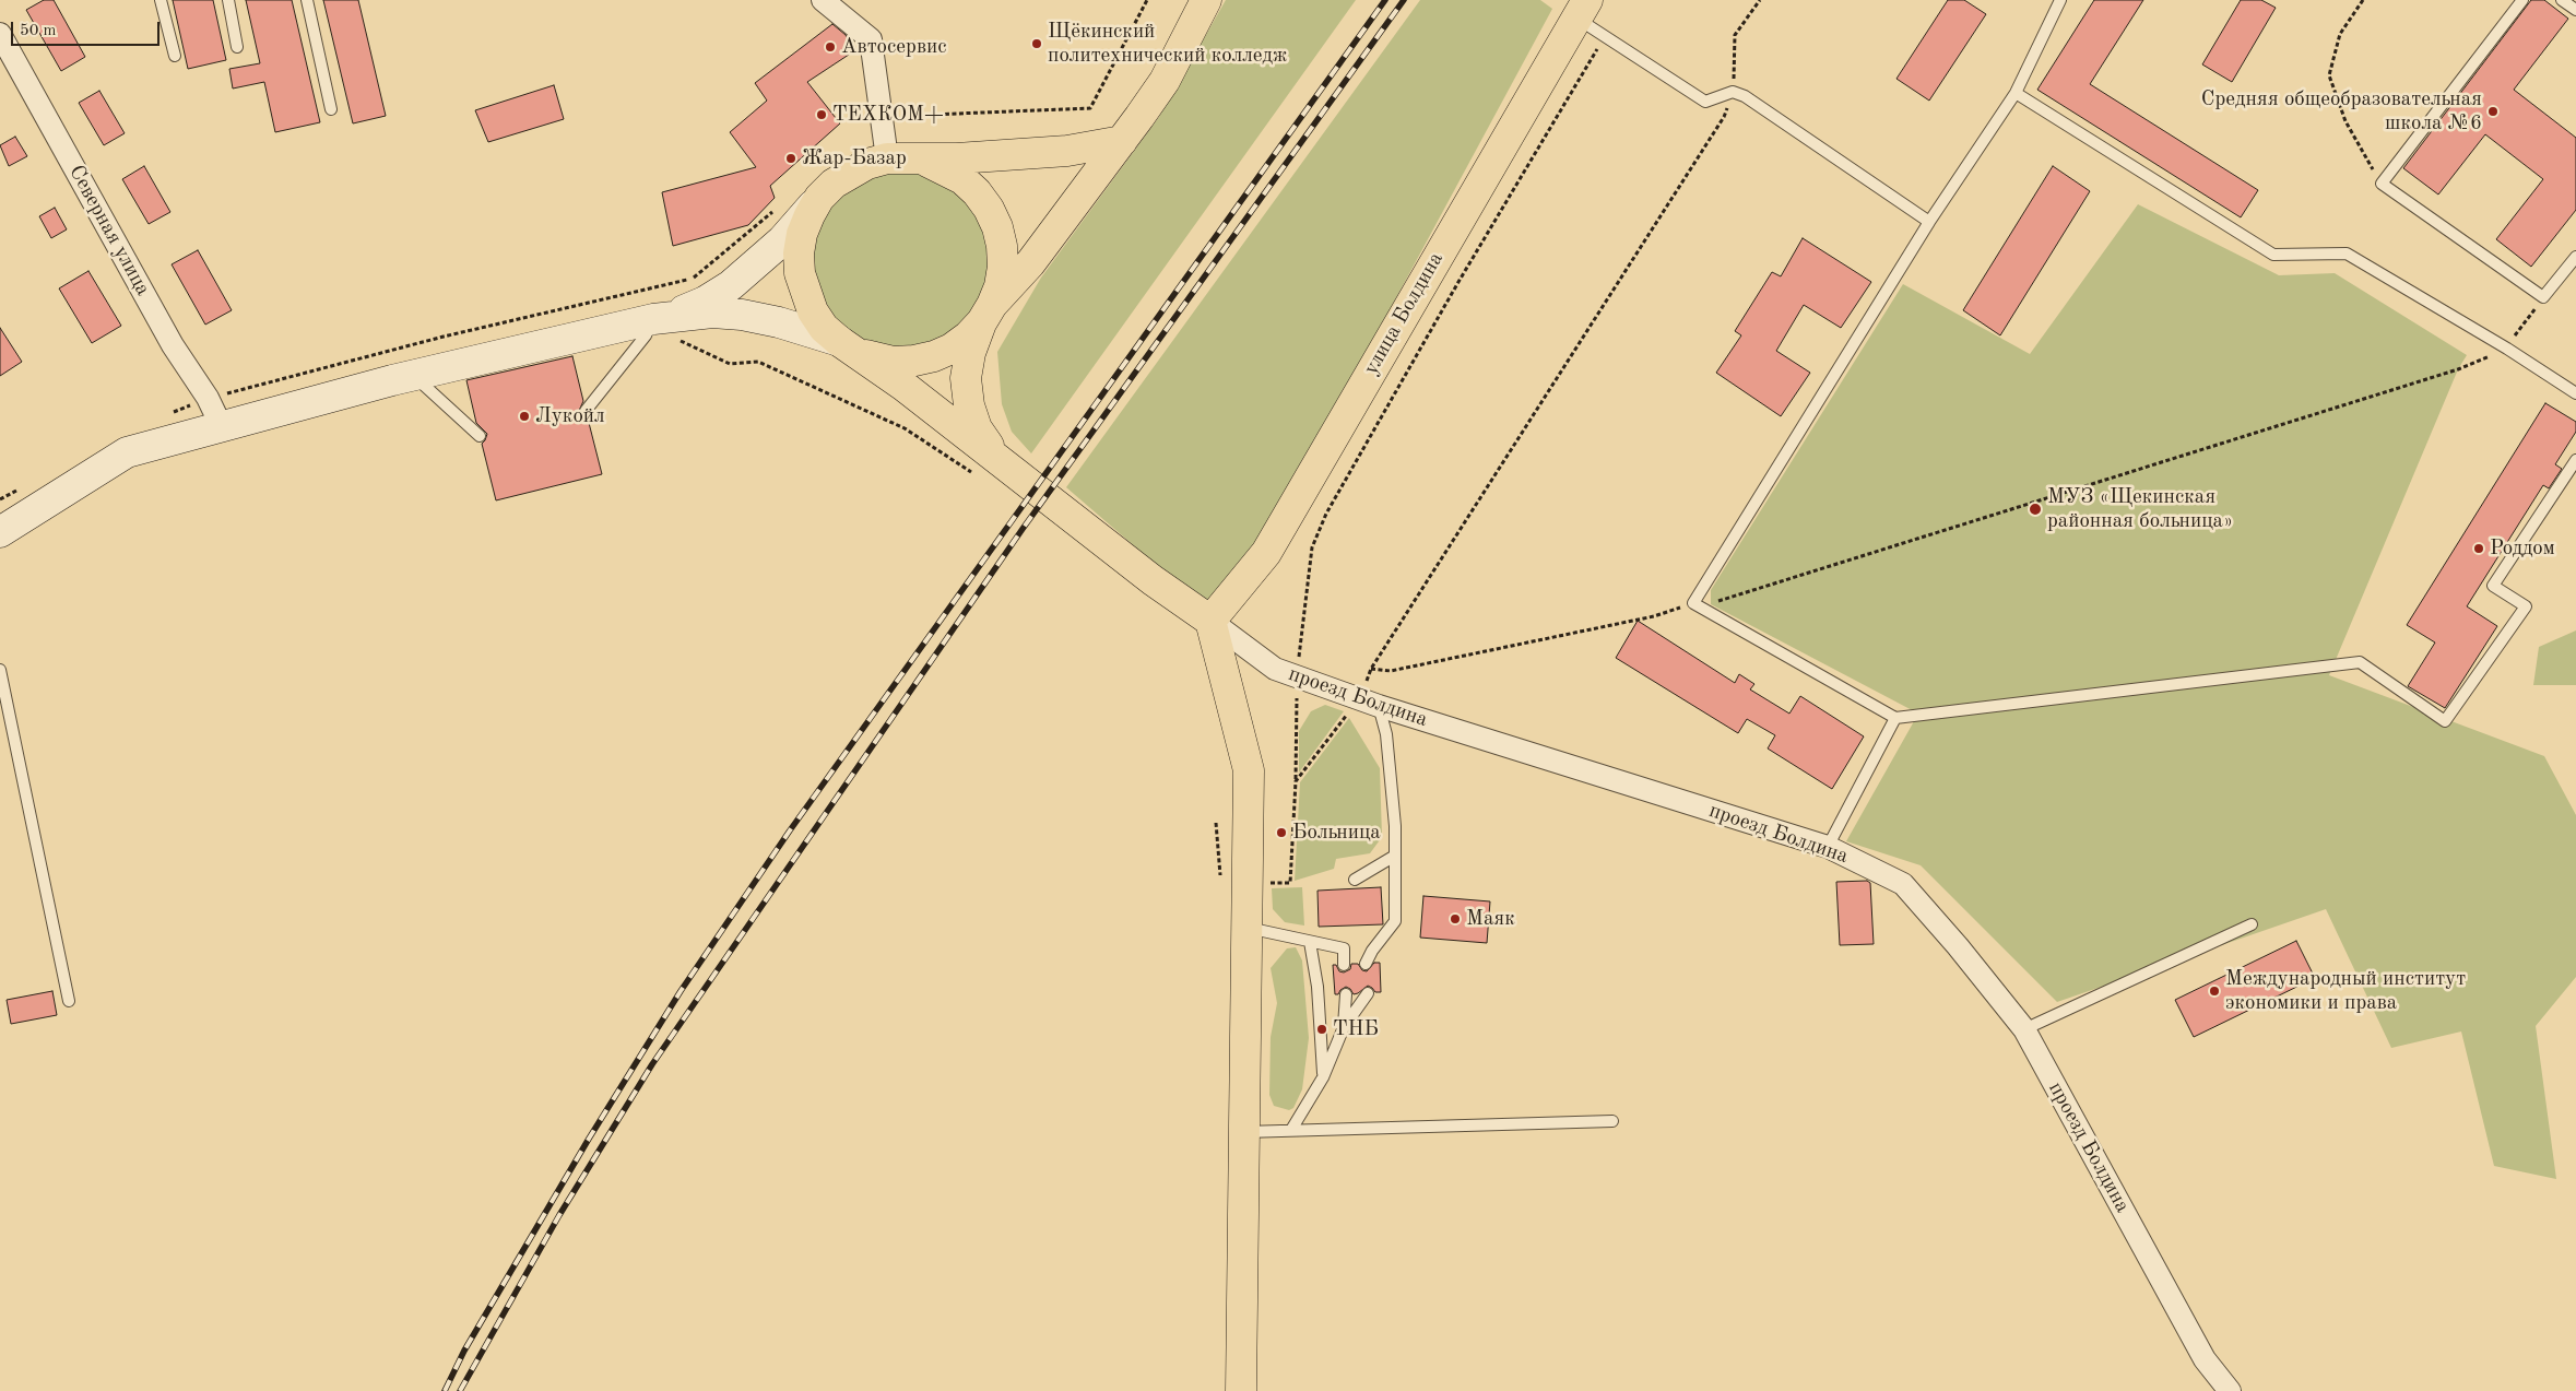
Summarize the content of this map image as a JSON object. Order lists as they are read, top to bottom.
{
  "streets": {
    "main road": ["улица Болдина"],
    "street": ["Северная улица", "проезд Болдина"]
  },
  "crossings": [
    ["улица Болдина", "проезд Болдина"]
  ],
  "places": [
    "Щёкинский политехнический колледж",
    "Автосервис",
    "Средняя общеобразовательная школа №6",
    "ТЕХКОМ+",
    "Жар-Базар",
    "Лукойл",
    "МУЗ «Щекинская районная больница»",
    "Роддом",
    "Больница",
    "Маяк",
    "Международный институт экономики и права",
    "ТНБ"
  ],
  "scale_bar": "50 m"
}
